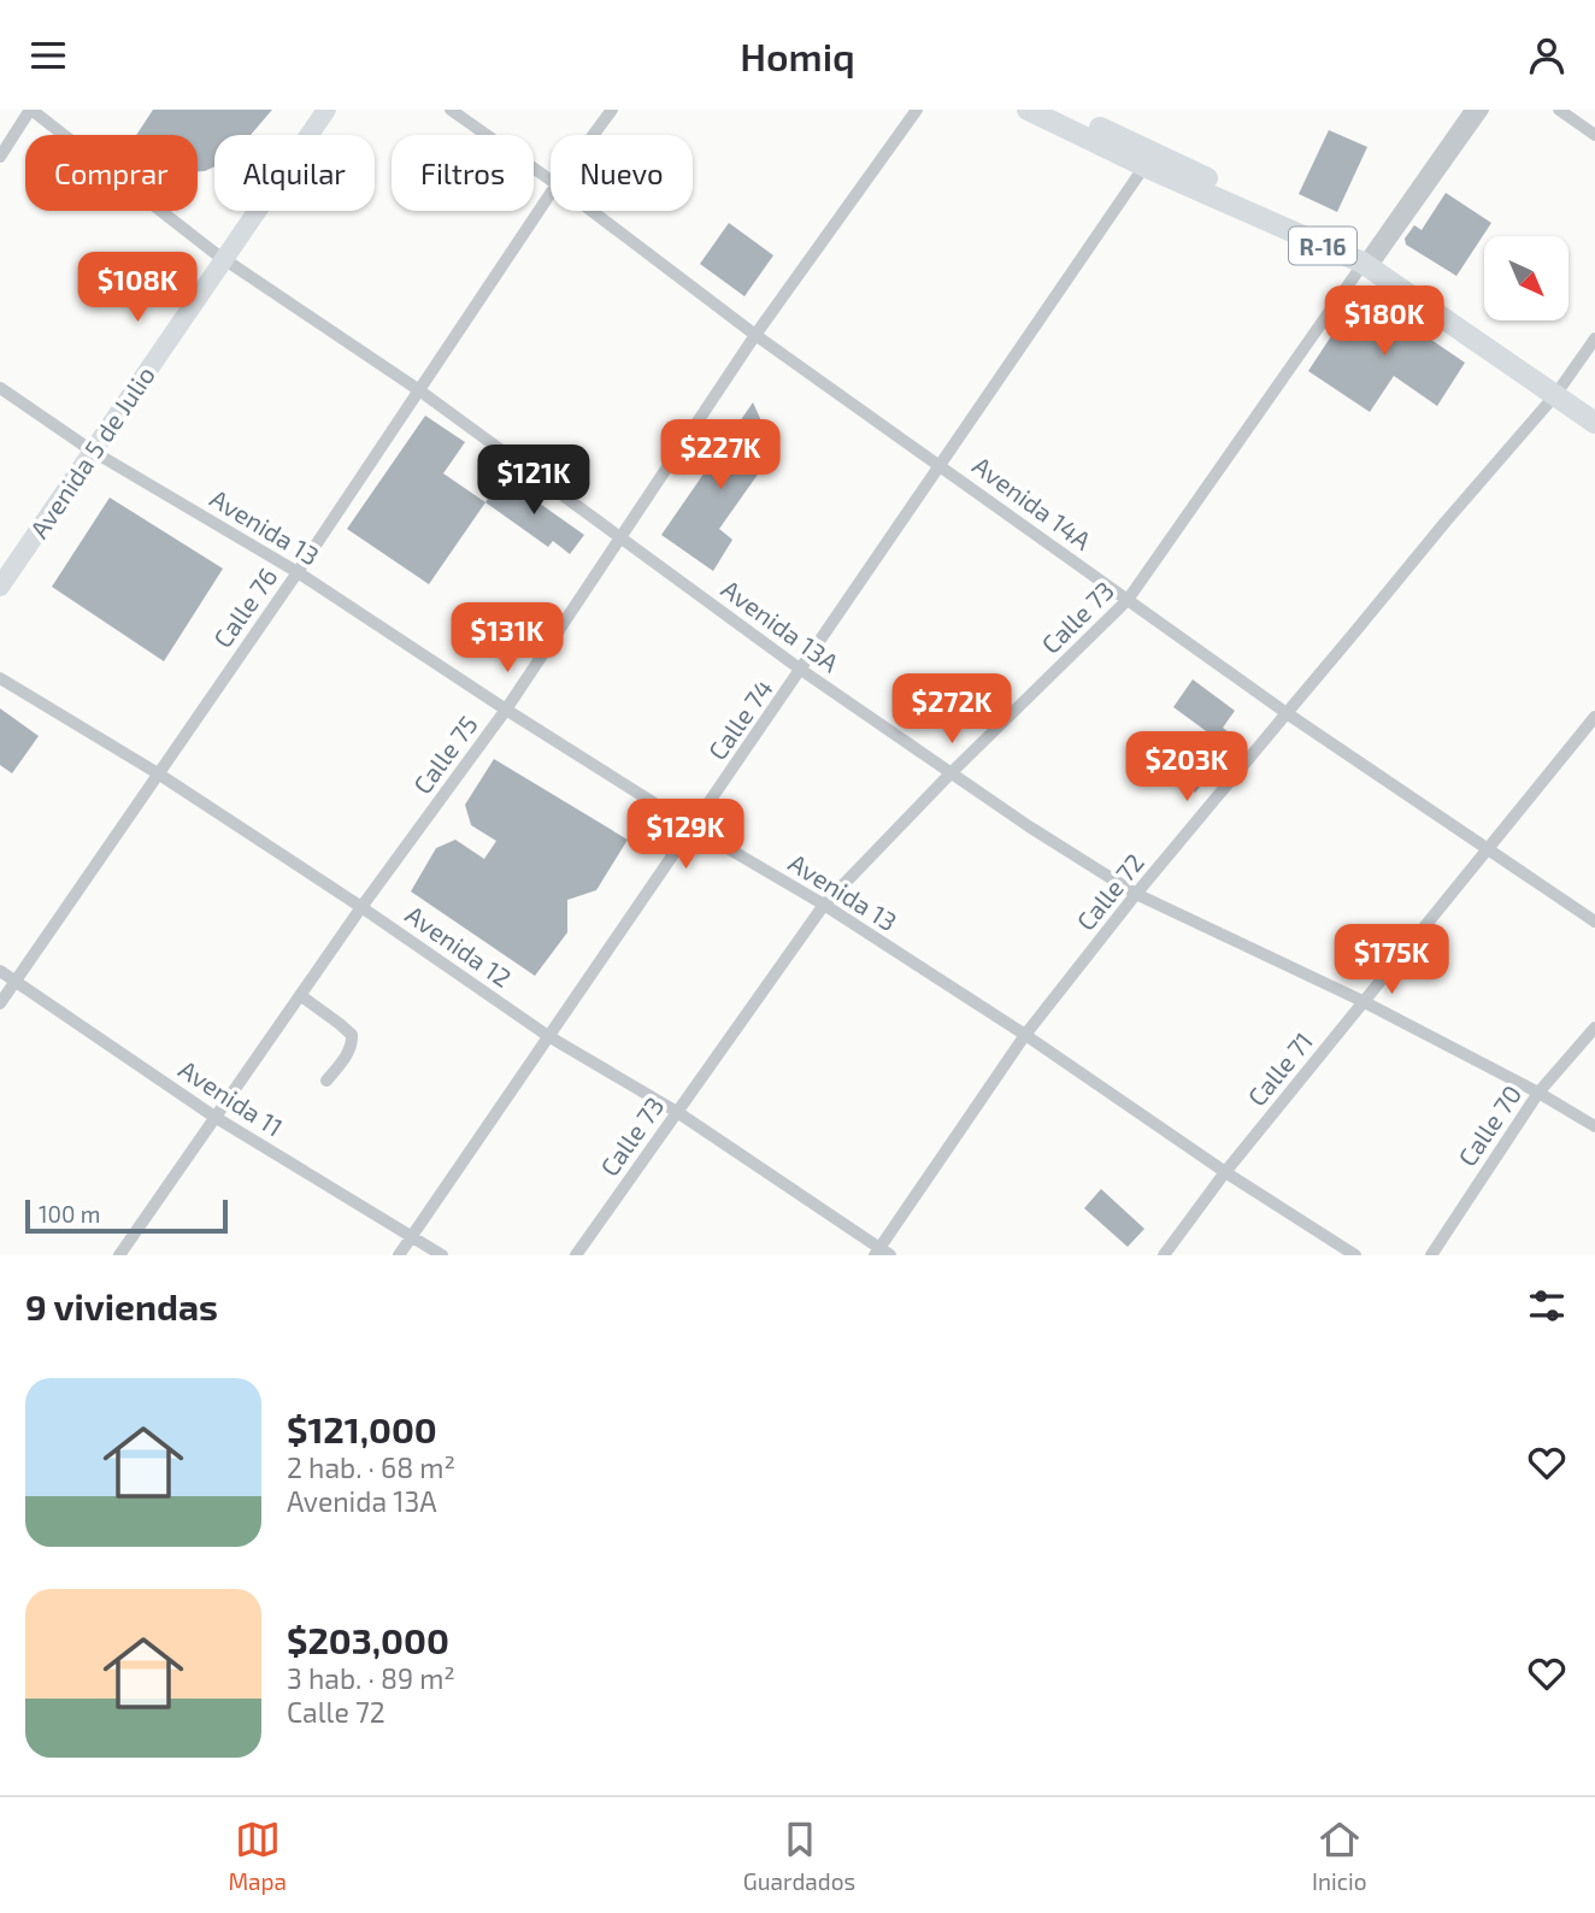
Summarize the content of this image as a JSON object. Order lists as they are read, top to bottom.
{
  "streets": {
    "main road": ["R-16", "Avenida 5 de Julio"],
    "street": [
      "Avenida 14A",
      "Avenida 13",
      "Calle 76",
      "Calle 73",
      "Avenida 13A",
      "Calle 74",
      "Calle 75",
      "Calle 72",
      "Avenida 12",
      "Calle 71",
      "Avenida 11",
      "Calle 70"
    ]
  },
  "crossings": [
    ["R-16", "Calle 73"],
    ["R-16", "Calle 74"],
    ["R-16", "Calle 72"],
    ["Avenida 5 de Julio", "Avenida 13"],
    ["Avenida 5 de Julio", "Avenida 13A"],
    ["Avenida 14A", "Calle 73"],
    ["Avenida 14A", "Calle 74"],
    ["Avenida 14A", "Calle 75"],
    ["Avenida 14A", "Calle 72"],
    ["Avenida 14A", "Calle 71"],
    ["Avenida 13", "Calle 76"],
    ["Avenida 13", "Calle 73"],
    ["Avenida 13", "Calle 74"],
    ["Avenida 13", "Calle 75"],
    ["Avenida 13", "Calle 72"],
    ["Avenida 13", "Calle 71"],
    ["Calle 76", "Avenida 13A"],
    ["Calle 76", "Avenida 12"],
    ["Calle 76", "Avenida 11"],
    ["Calle 73", "Avenida 13A"],
    ["Calle 73", "Avenida 12"],
    ["Avenida 13A", "Calle 74"],
    ["Avenida 13A", "Calle 75"],
    ["Avenida 13A", "Calle 72"],
    ["Avenida 13A", "Calle 71"],
    ["Avenida 13A", "Calle 70"],
    ["Calle 74", "Avenida 12"],
    ["Calle 74", "Avenida 11"],
    ["Calle 75", "Avenida 12"],
    ["Calle 75", "Avenida 11"],
    ["Calle 72", "Avenida 12"]
  ],
  "scale_bar": "100 m",
  "north": "bottom right",
  "page": {
    "header": "Homiq",
    "chip": [
      "Comprar",
      "Alquilar",
      "Filtros",
      "Nuevo"
    ],
    "price": [
      "$108K",
      "$180K",
      "$227K",
      "$121K",
      "$131K",
      "$272K",
      "$203K",
      "$129K",
      "$175K"
    ],
    "scale": "100 m",
    "heading": "9 viviendas",
    "list": [
      {
        "name": "$121,000",
        "note": "2 hab. · 68 m² · Avenida 13A"
      },
      {
        "name": "$203,000",
        "note": "3 hab. · 89 m² · Calle 72"
      }
    ],
    "tabs": ["Mapa", "Guardados", "Inicio"]
  }
}
